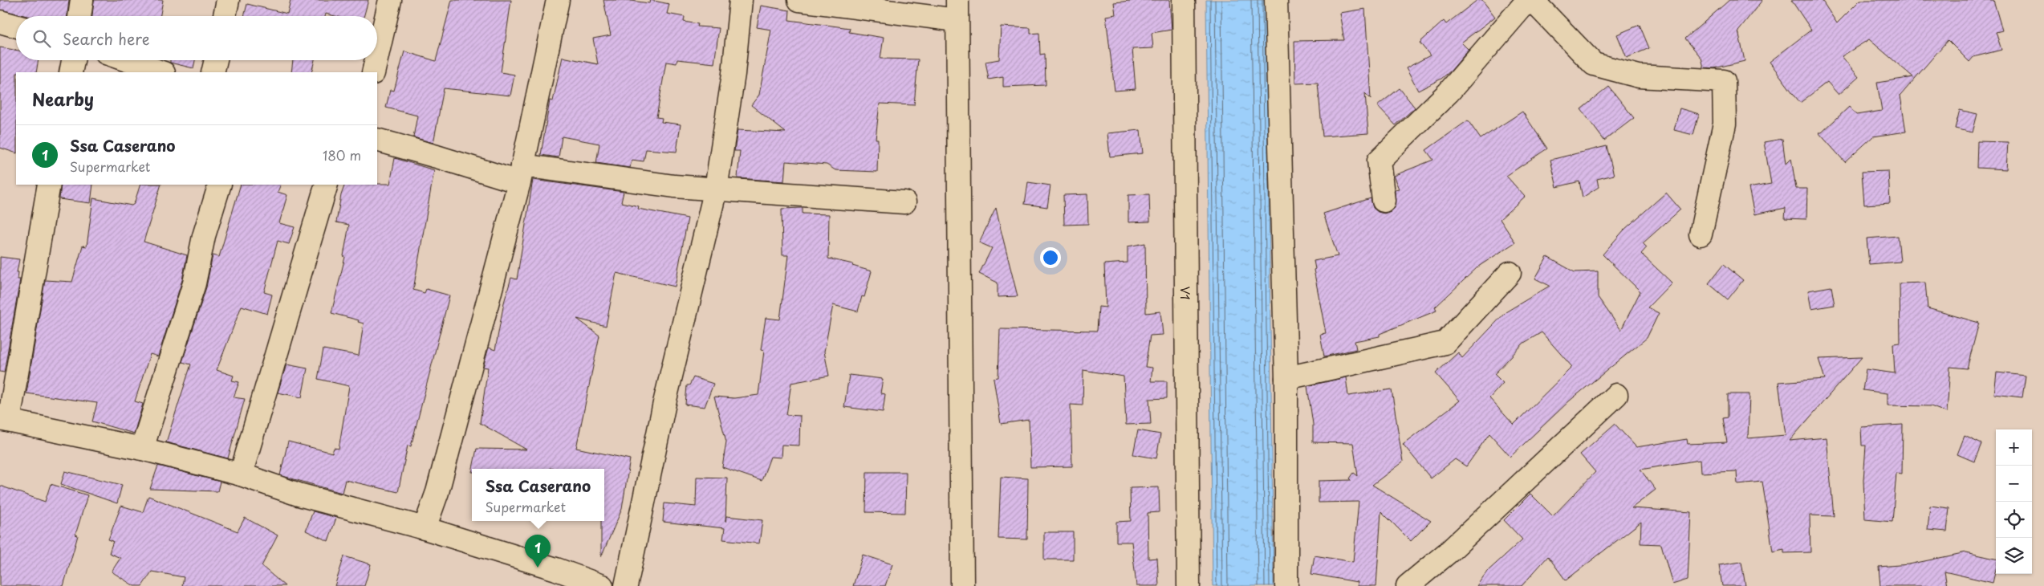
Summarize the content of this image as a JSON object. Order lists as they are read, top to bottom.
{
  "streets": {
    "street": ["V1"]
  },
  "page": {
    "search": "Search here",
    "heading": "Nearby",
    "list": [
      {
        "mark": "1",
        "name": "Ssa Caserano",
        "note": "Supermarket",
        "value": "180 m"
      }
    ],
    "map_buttons": ["+", "−"],
    "popup": ["Ssa Caserano", "Supermarket"],
    "pins": "1"
  }
}
